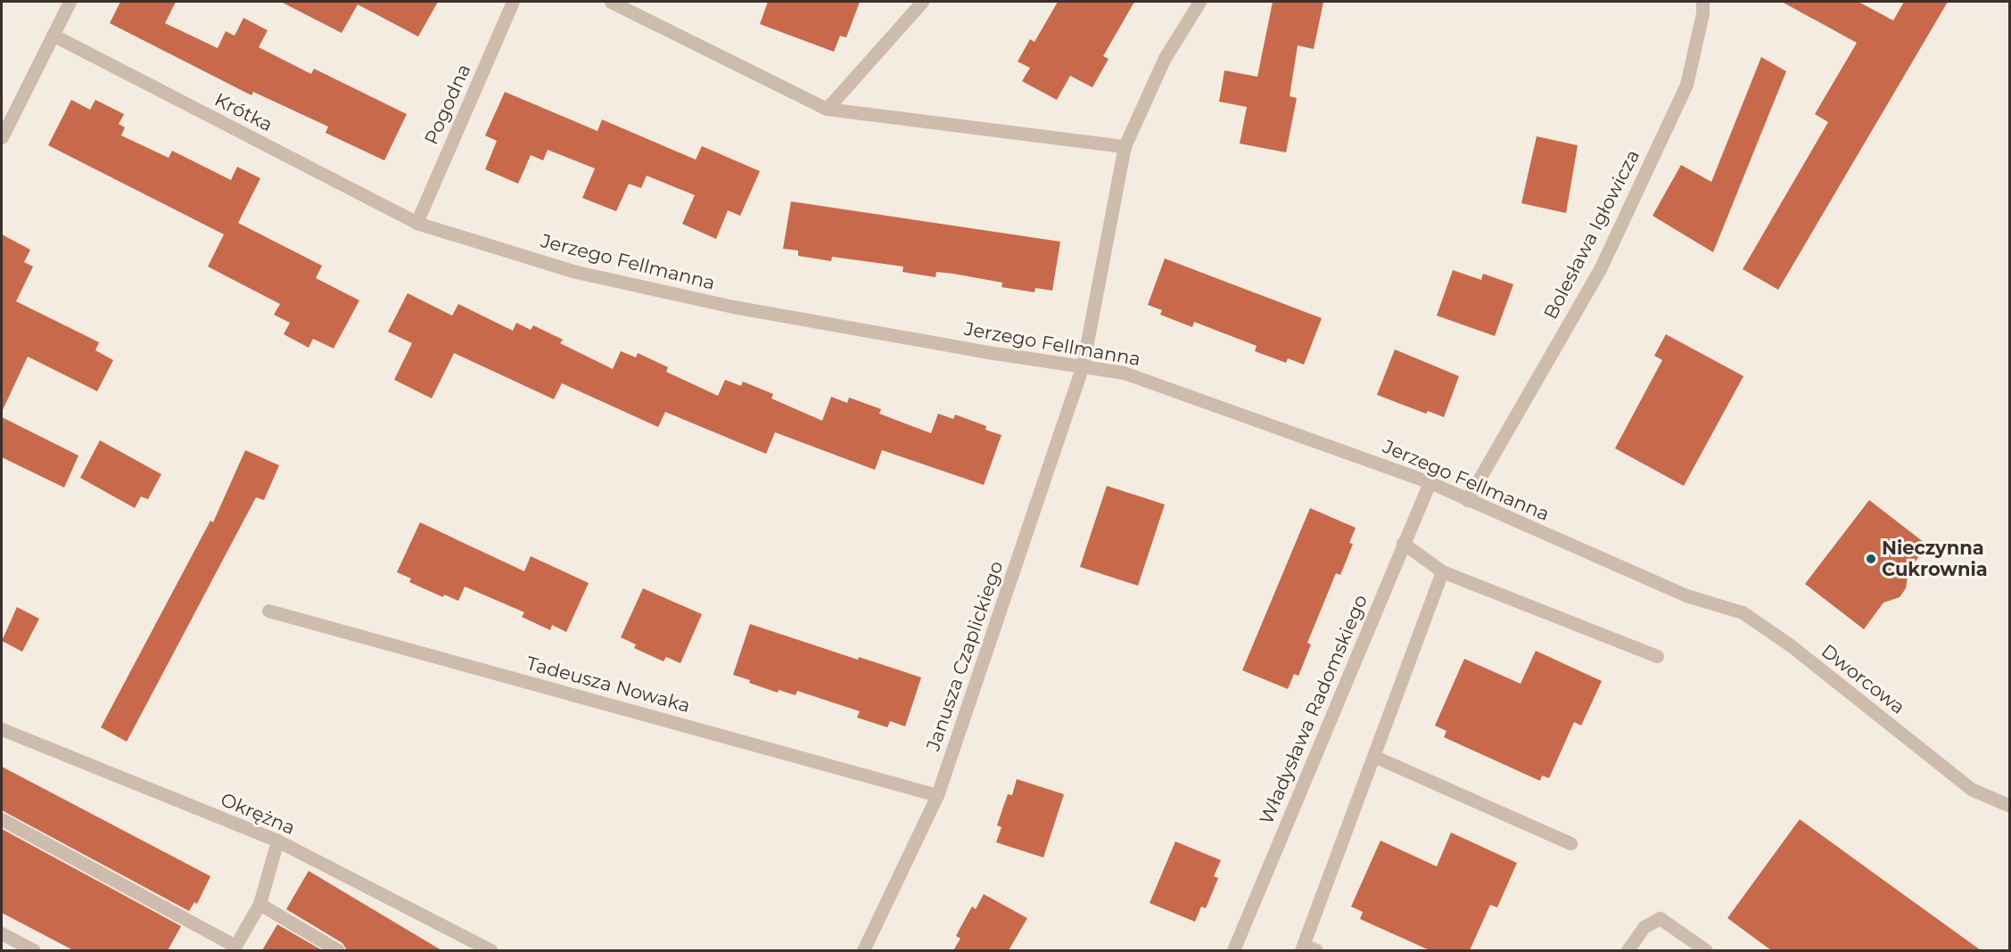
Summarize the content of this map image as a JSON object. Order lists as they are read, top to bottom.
{
  "streets": {
    "street": [
      "Pogodna",
      "Krótka",
      "Bolesława Igłowicza",
      "Jerzego Fellmanna",
      "Janusza Czaplickiego",
      "Dworcowa",
      "Tadeusza Nowaka",
      "Władysława Radomskiego",
      "Okrężna"
    ]
  },
  "crossings": [
    ["Pogodna", "Krótka"],
    ["Pogodna", "Jerzego Fellmanna"],
    ["Krótka", "Jerzego Fellmanna"],
    ["Bolesława Igłowicza", "Jerzego Fellmanna"],
    ["Jerzego Fellmanna", "Janusza Czaplickiego"],
    ["Jerzego Fellmanna", "Dworcowa"],
    ["Jerzego Fellmanna", "Władysława Radomskiego"],
    ["Janusza Czaplickiego", "Tadeusza Nowaka"]
  ],
  "places": ["Nieczynna Cukrownia"]
}
